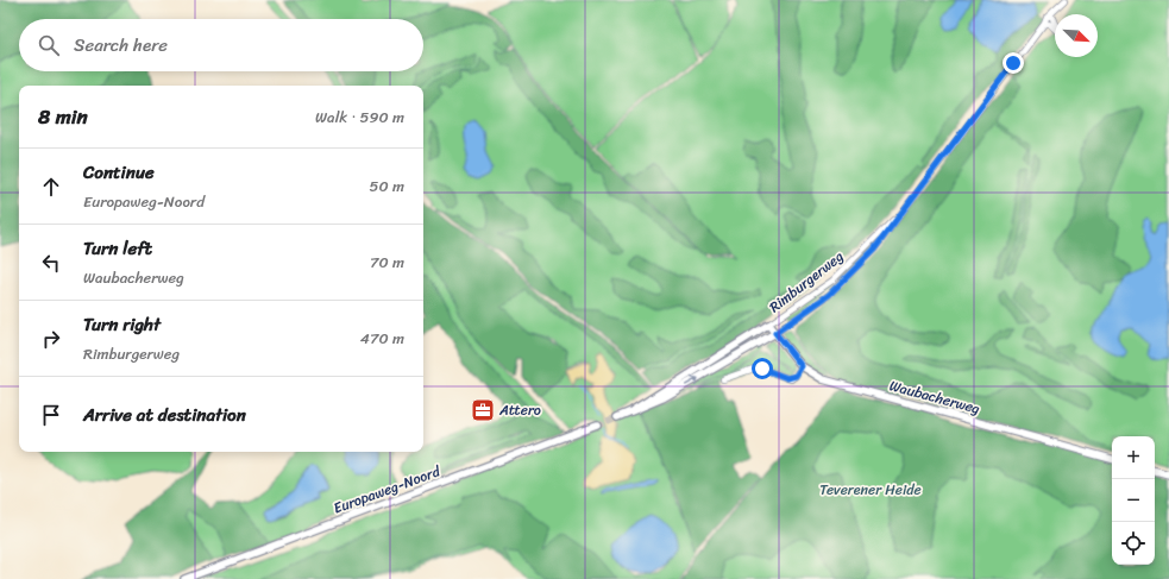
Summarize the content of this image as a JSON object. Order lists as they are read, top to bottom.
{
  "streets": {
    "street": ["Rimburgerweg", "Waubacherweg", "Europaweg-Noord"]
  },
  "crossings": [
    ["Rimburgerweg", "Waubacherweg"]
  ],
  "parks": ["Teverener Heide"],
  "places": {
    "office": ["Attero"]
  },
  "north": "bottom right",
  "page": {
    "search": "Search here",
    "heading": ["8 min", "Walk · 590 m"],
    "list": [
      ["Continue", "Europaweg-Noord", "50 m"],
      ["Turn left", "Waubacherweg", "70 m"],
      ["Turn right", "Rimburgerweg", "470 m"],
      "Arrive at destination"
    ],
    "map_buttons": ["+", "−"]
  }
}
